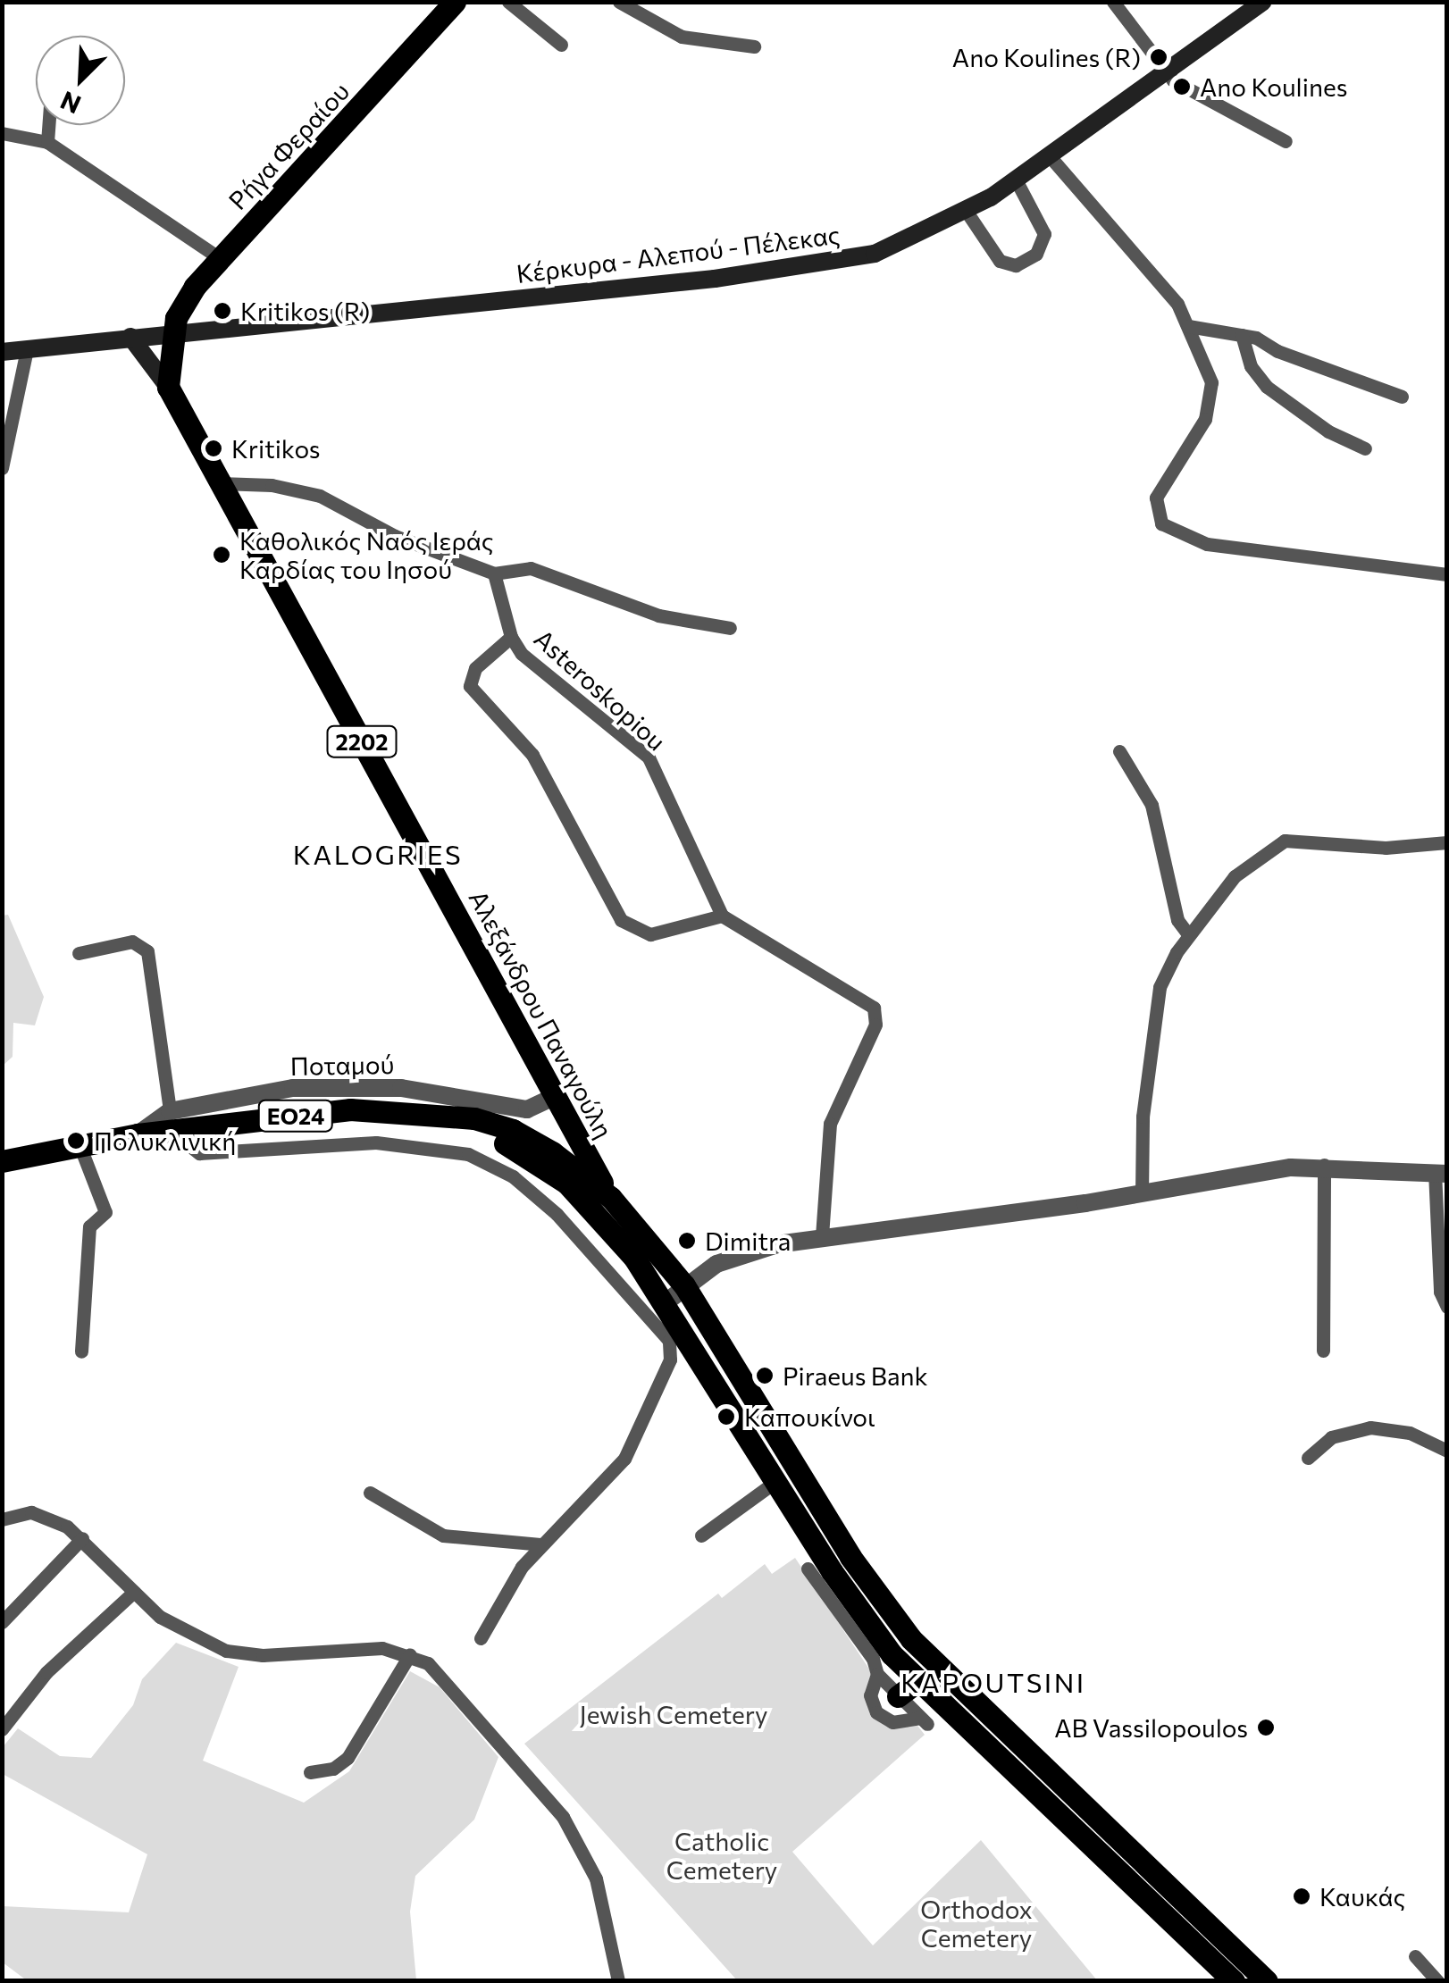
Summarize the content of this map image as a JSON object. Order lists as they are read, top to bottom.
{
  "streets": {
    "main road": [
      "Ρήγα Φεραίου",
      "Κέρκυρα - Αλεπού - Πέλεκας",
      "2202",
      "Αλεξάνδρου Παναγούλη",
      "ΕΟ24"
    ],
    "street": ["Asteroskopiou", "Ποταμού"]
  },
  "crossings": [
    ["Ρήγα Φεραίου", "Κέρκυρα - Αλεπού - Πέλεκας"],
    ["Κέρκυρα - Αλεπού - Πέλεκας", "2202"],
    ["2202", "Αλεξάνδρου Παναγούλη"],
    ["Αλεξάνδρου Παναγούλη", "Ποταμού"],
    ["Αλεξάνδρου Παναγούλη", "ΕΟ24"],
    ["Ποταμού", "ΕΟ24"]
  ],
  "districts": ["KALOGRIES", "KAPOUTSINI"],
  "parks": ["Jewish Cemetery", "Catholic Cemetery", "Orthodox Cemetery"],
  "places": [
    "Ano Koulines (R)",
    "Ano Koulines",
    "Kritikos (R)",
    "Kritikos",
    "Καθολικός Ναός Ιεράς Καρδίας του Ιησού",
    "Πολυκλινική",
    "Dimitra",
    "Piraeus Bank",
    "Καπουκίνοι",
    "AB Vassilopoulos",
    "Καυκάς"
  ],
  "north": "bottom left"
}
